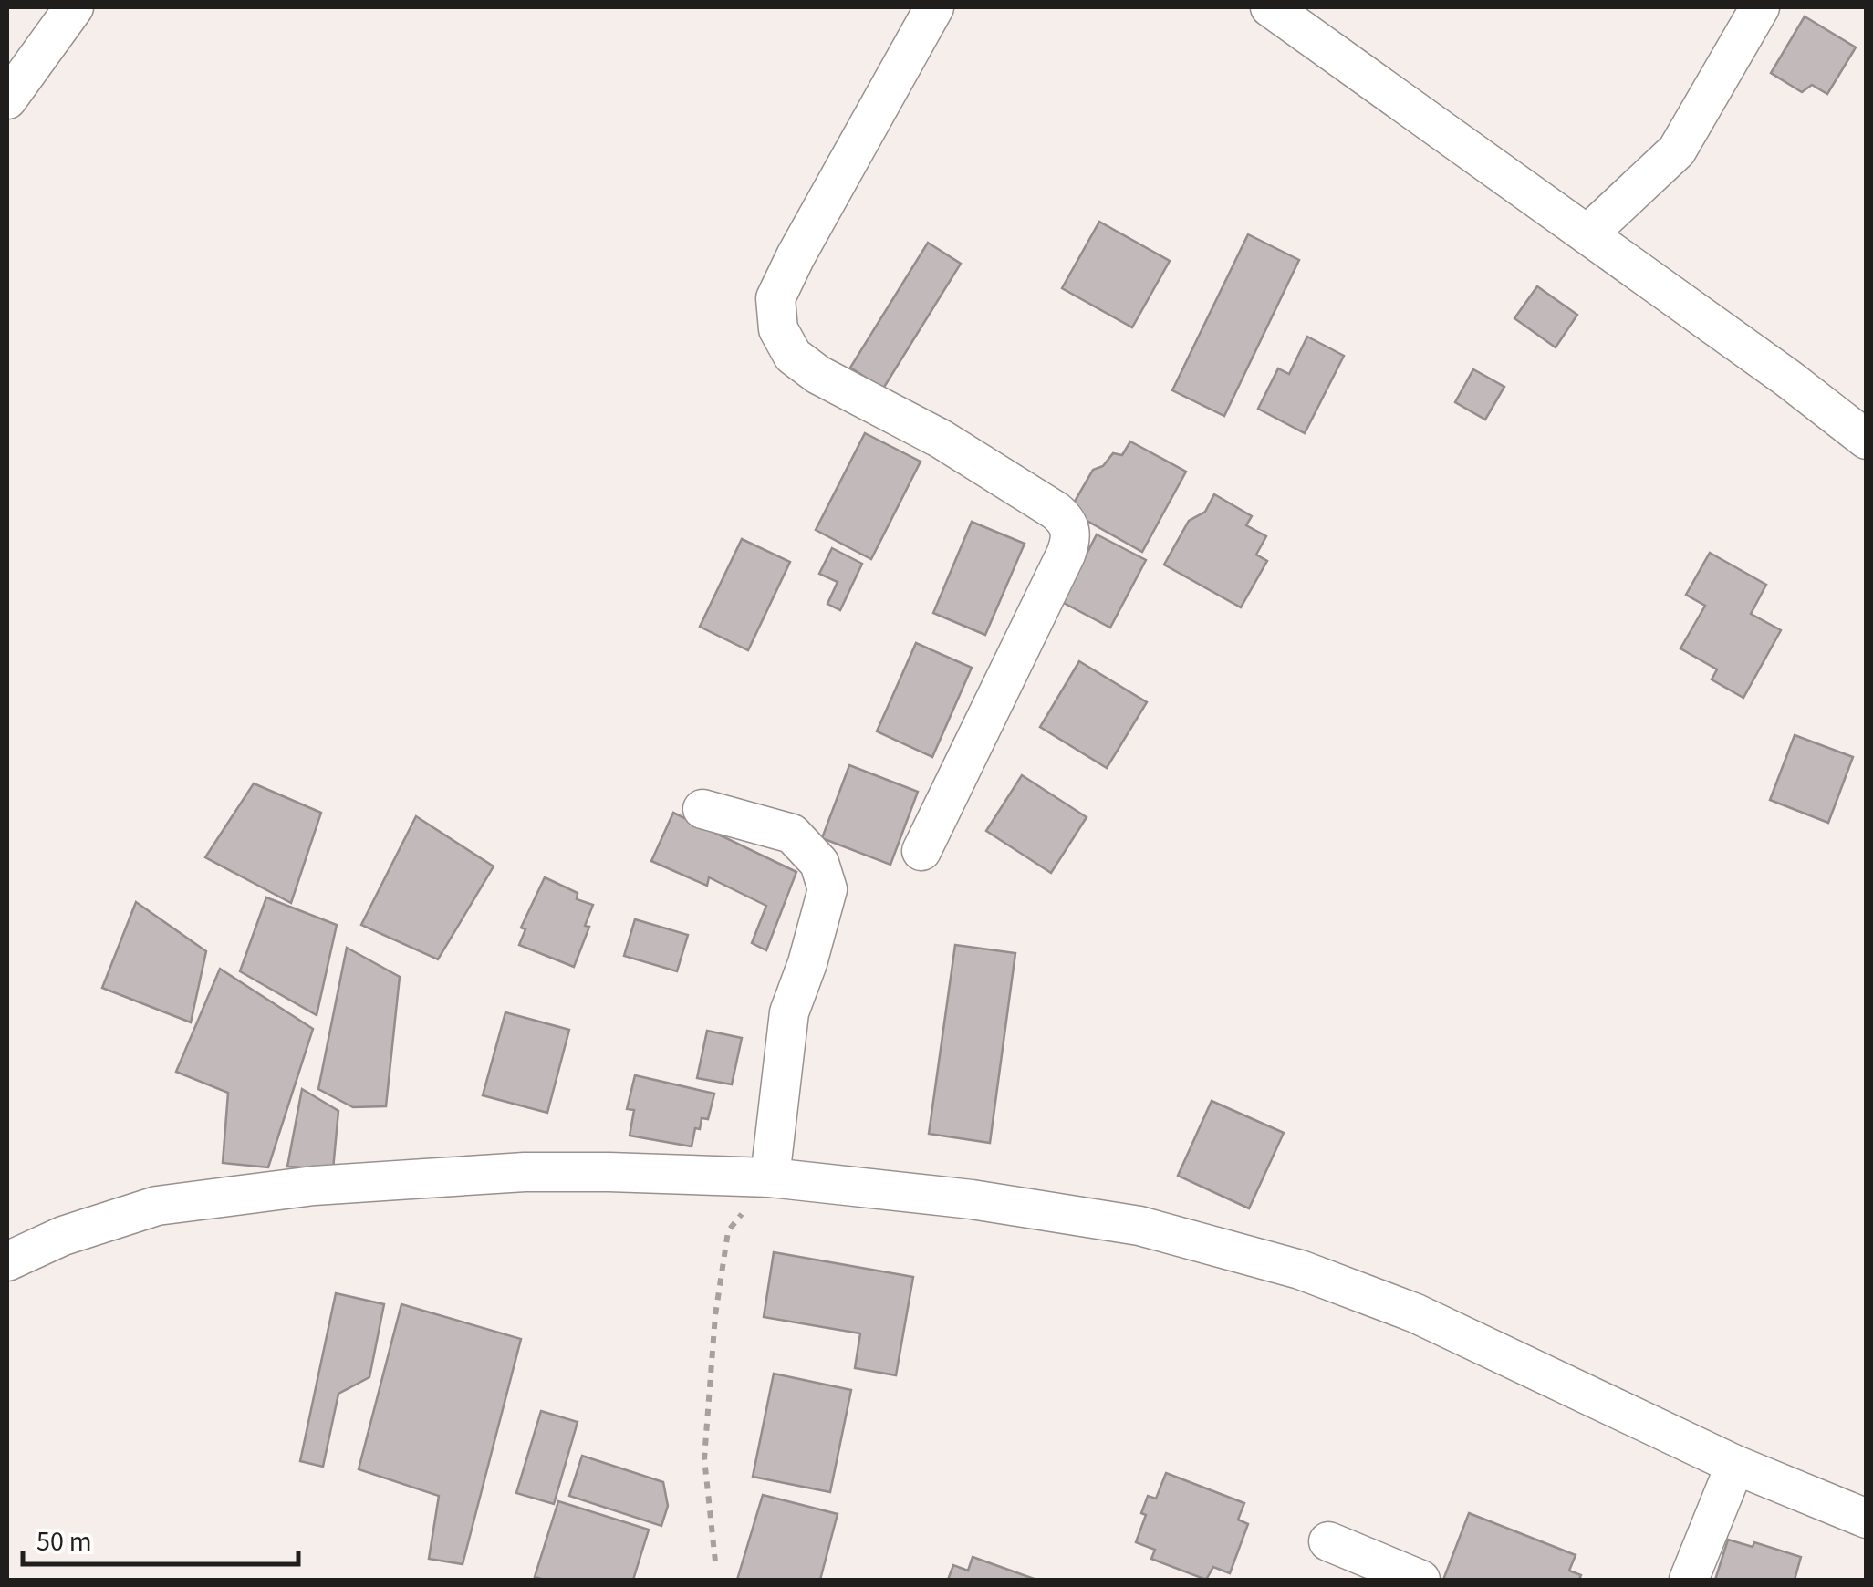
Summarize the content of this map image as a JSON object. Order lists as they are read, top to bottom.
{
  "scale_bar": "50 m"
}
